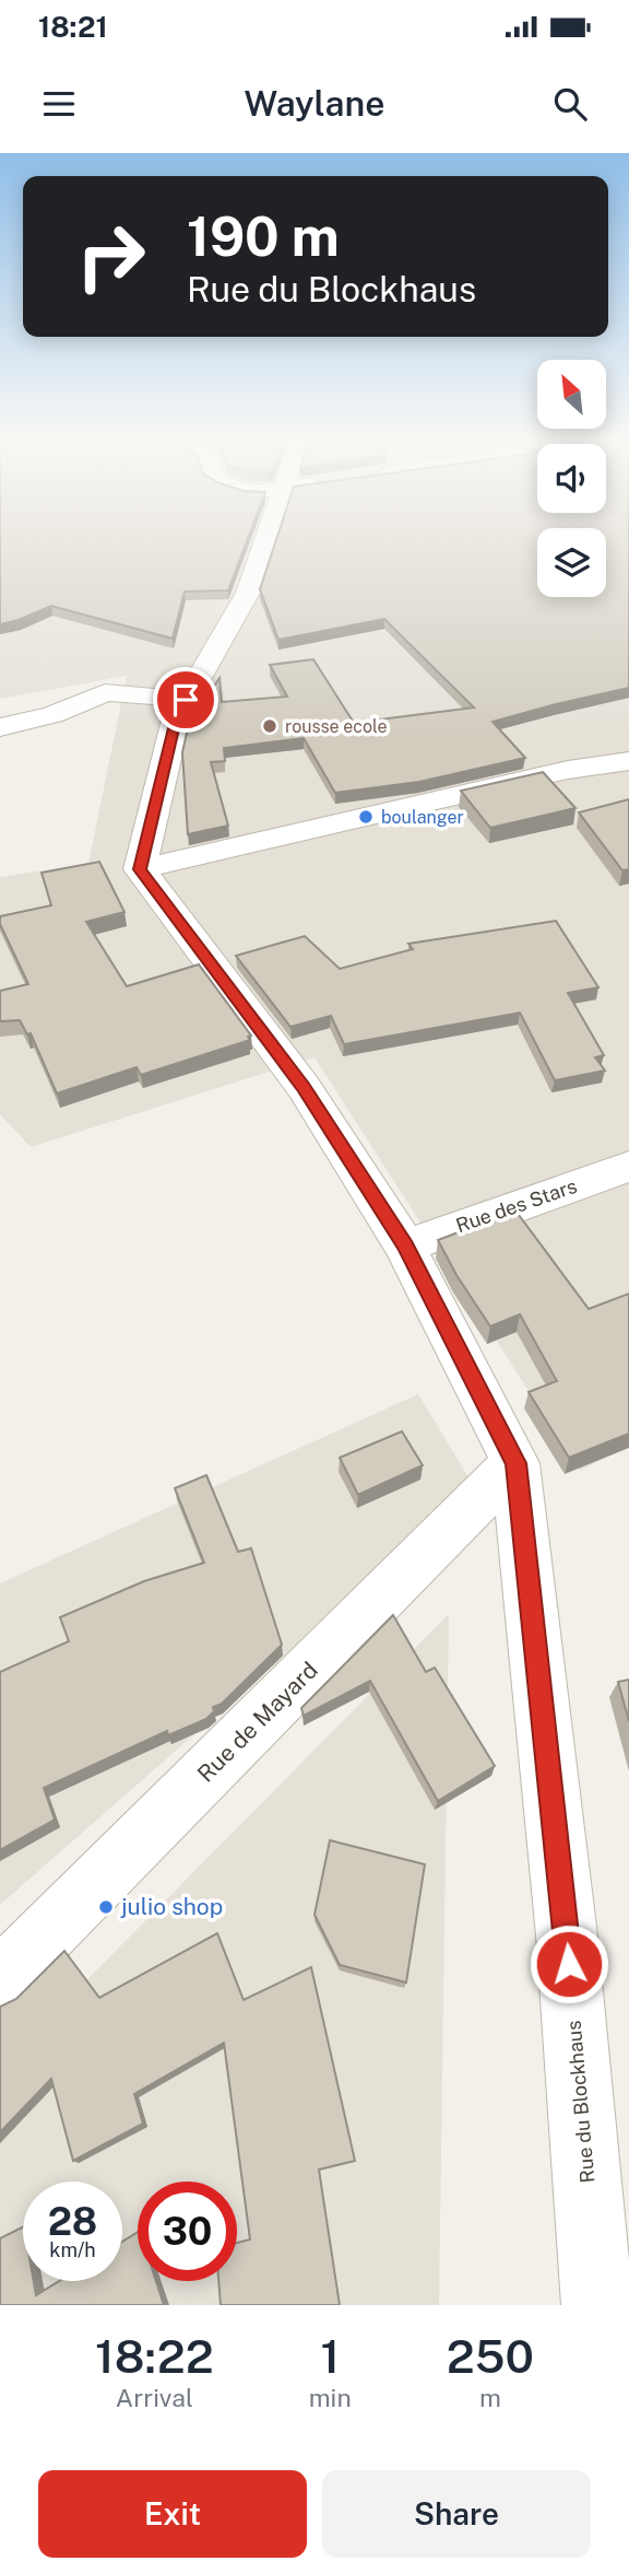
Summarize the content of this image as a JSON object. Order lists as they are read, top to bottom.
{
  "streets": {
    "street": ["Rue des Stars", "Rue de Mayard", "Rue du Blockhaus"]
  },
  "crossings": [
    ["Rue des Stars", "Rue du Blockhaus"],
    ["Rue de Mayard", "Rue du Blockhaus"]
  ],
  "places": ["rousse ecole", "boulanger", "julio shop"],
  "north": "top left",
  "page": {
    "status": "18:21",
    "header": "Waylane",
    "turn": ["190 m", "Rue du Blockhaus"],
    "speed": "28 km/h",
    "limit": "30",
    "eta": [
      "18:22",
      "Arrival",
      "1",
      "min",
      "250",
      "m"
    ],
    "buttons": ["Exit", "Share"]
  }
}
